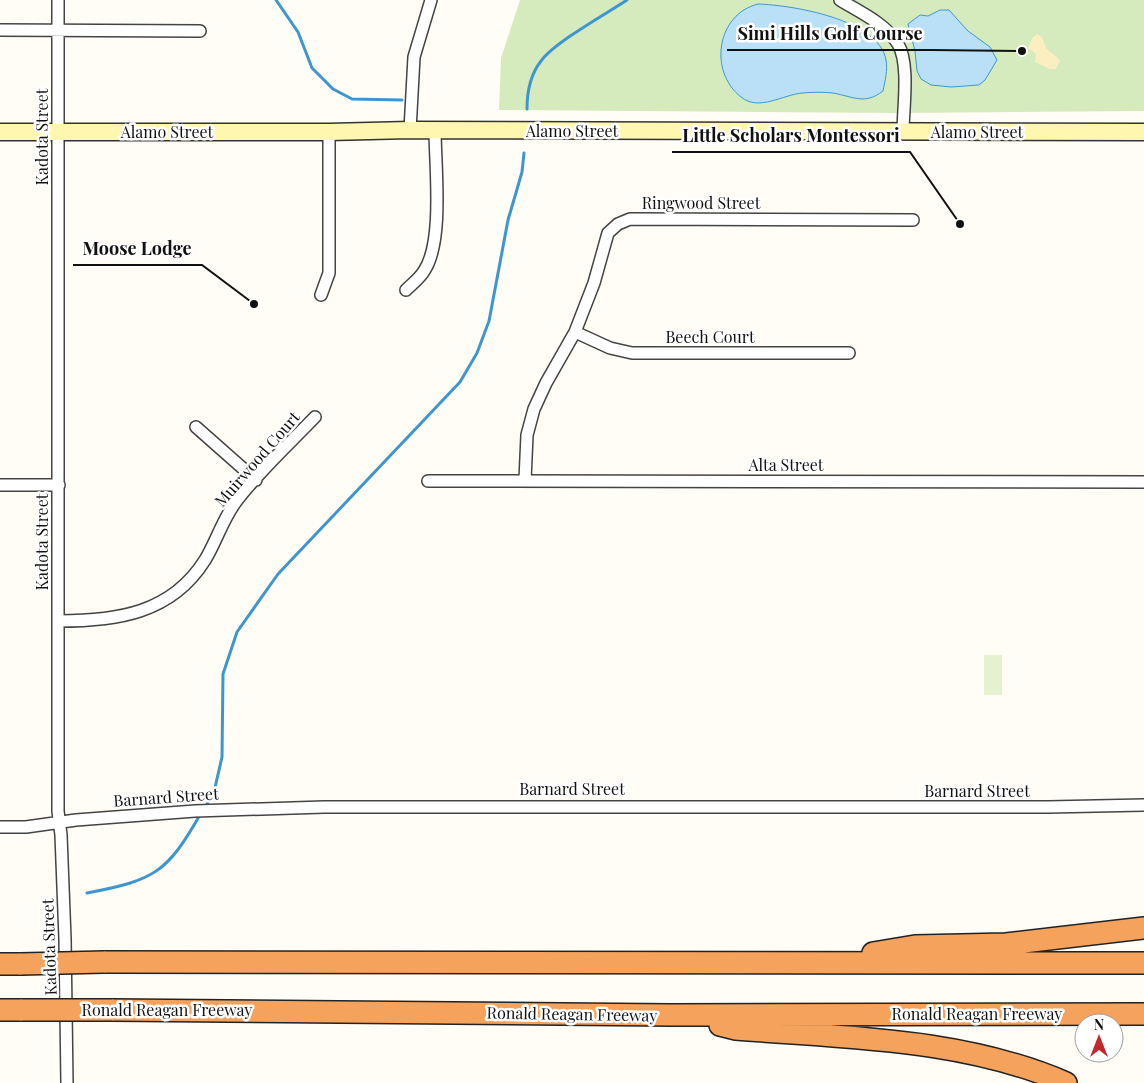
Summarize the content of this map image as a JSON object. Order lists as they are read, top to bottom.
{
  "streets": {
    "highway": ["Ronald Reagan Freeway"],
    "main road": ["Alamo Street"],
    "street": [
      "Kadota Street",
      "Ringwood Street",
      "Beech Court",
      "Muirwood Court",
      "Alta Street",
      "Barnard Street"
    ]
  },
  "crossings": [
    ["Alamo Street", "Kadota Street"],
    ["Kadota Street", "Muirwood Court"],
    ["Kadota Street", "Barnard Street"],
    ["Ringwood Street", "Beech Court"],
    ["Ringwood Street", "Alta Street"]
  ],
  "places": ["Simi Hills Golf Course", "Little Scholars Montessori", "Moose Lodge"],
  "north": "top"
}
